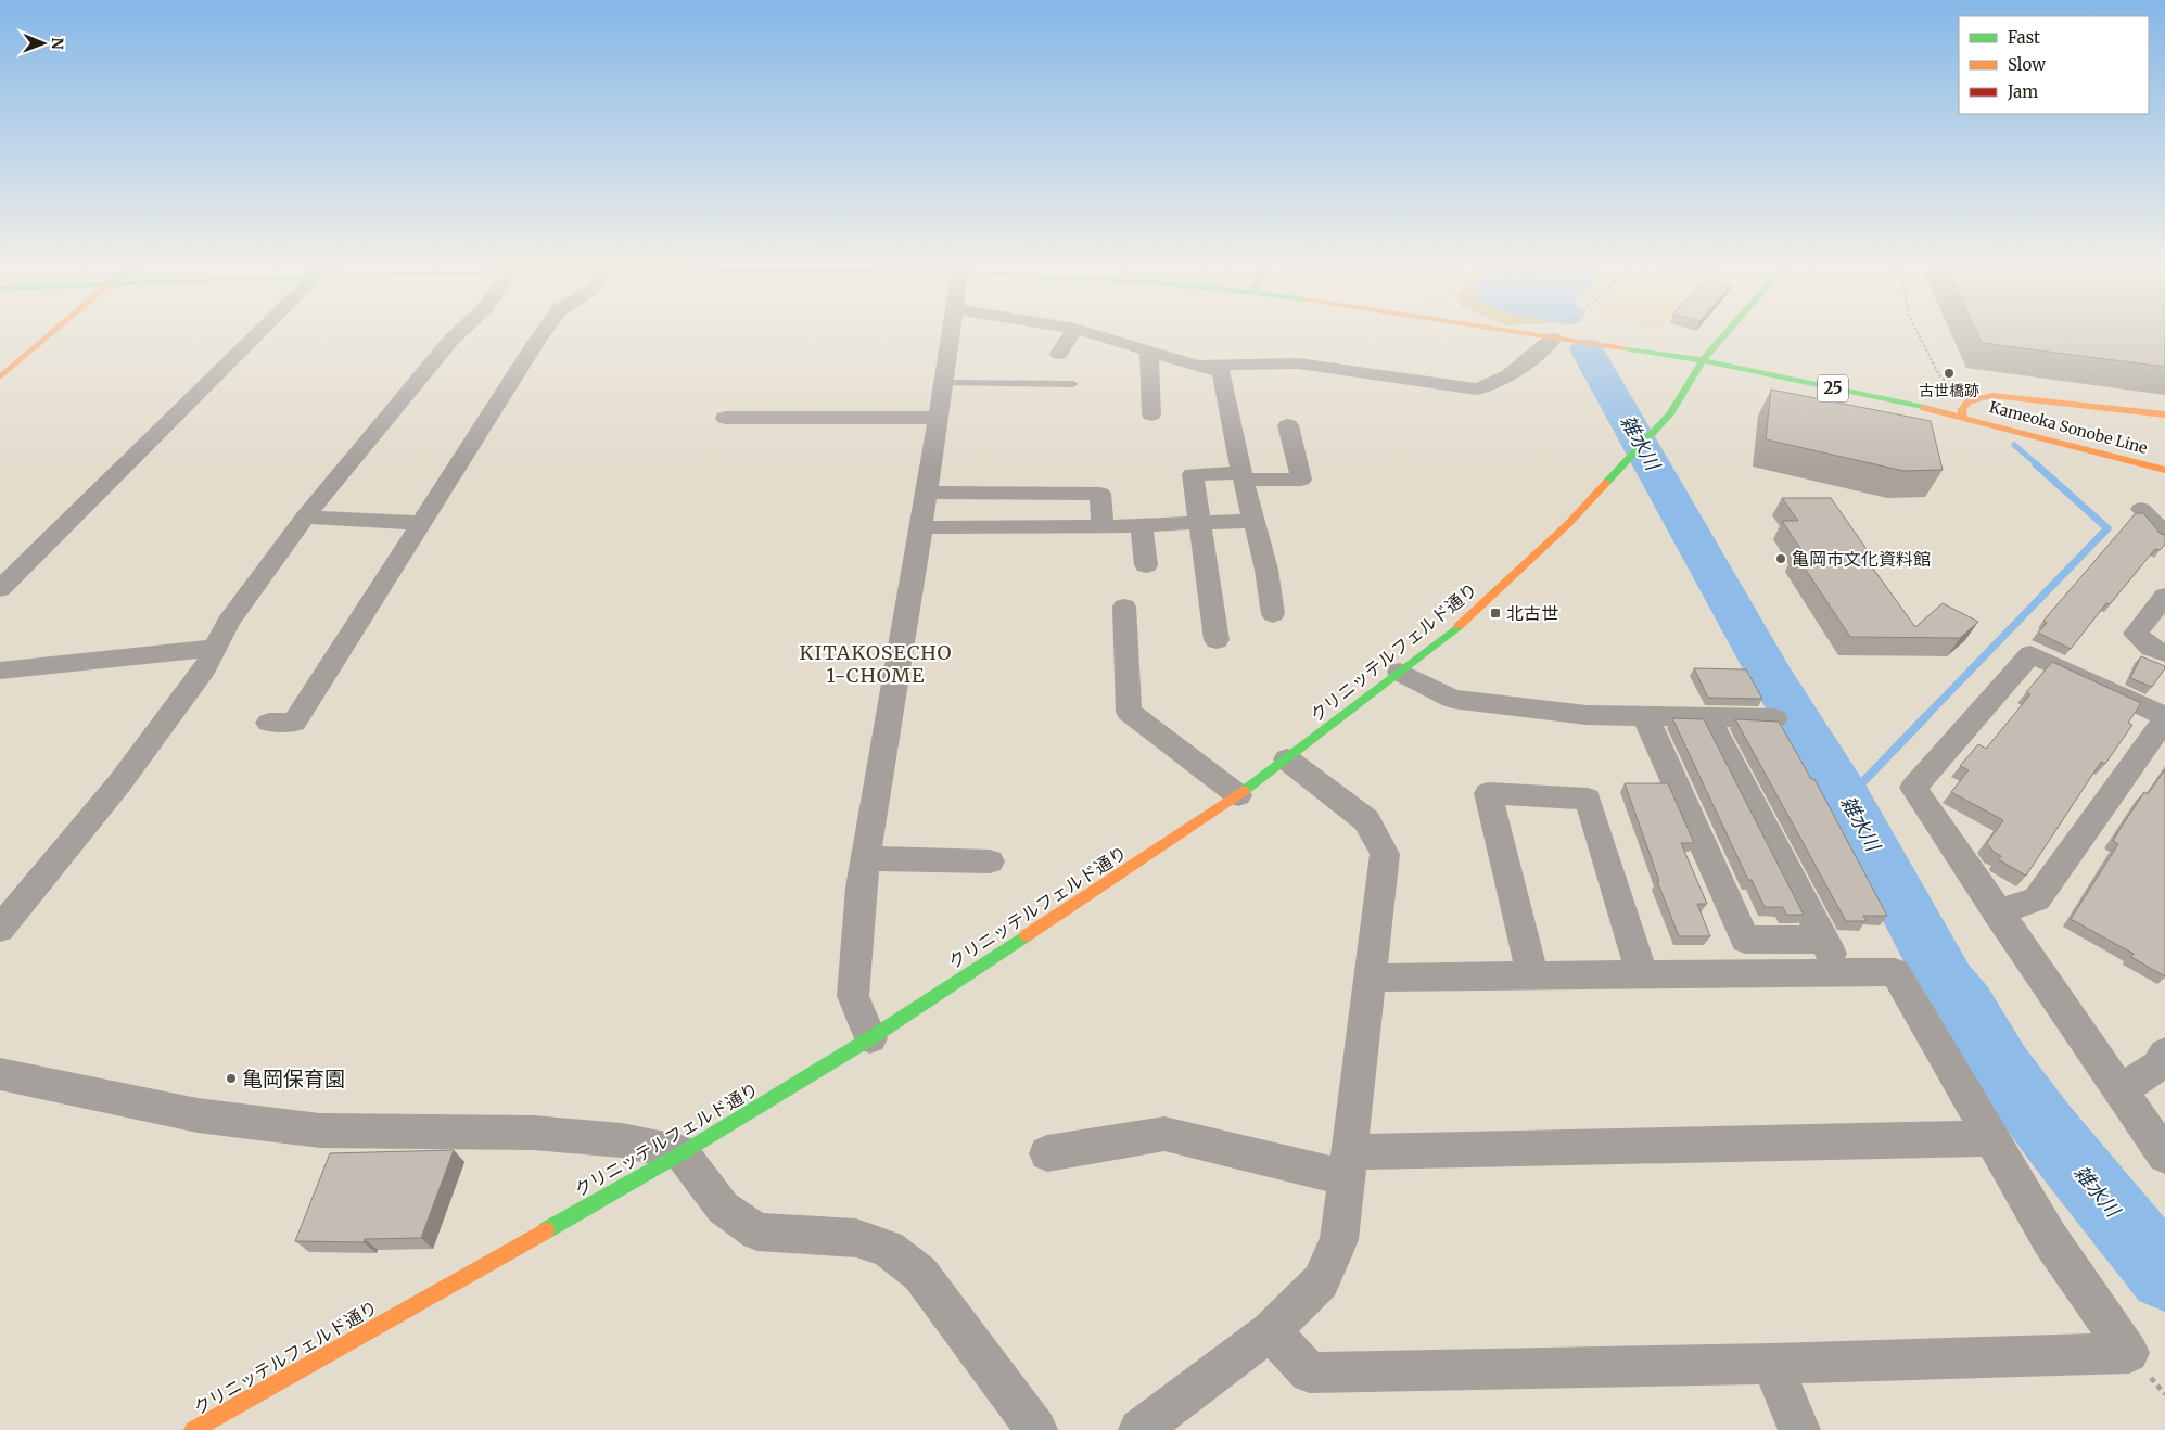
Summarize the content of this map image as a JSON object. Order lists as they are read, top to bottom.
{
  "streets": {
    "main road": ["25", "Kameoka Sonobe Line", "クリニッテルフェルド通り"]
  },
  "crossings": [
    ["Kameoka Sonobe Line", "クリニッテルフェルド通り"]
  ],
  "districts": ["KITAKOSECHO 1-CHOME"],
  "water": ["雑水川"],
  "places": {
    "other": ["古世橋跡", "亀岡市文化資料館", "亀岡保育園"],
    "transit": ["北古世"]
  },
  "legend": ["Fast", "Slow", "Jam"],
  "north": "right"
}
